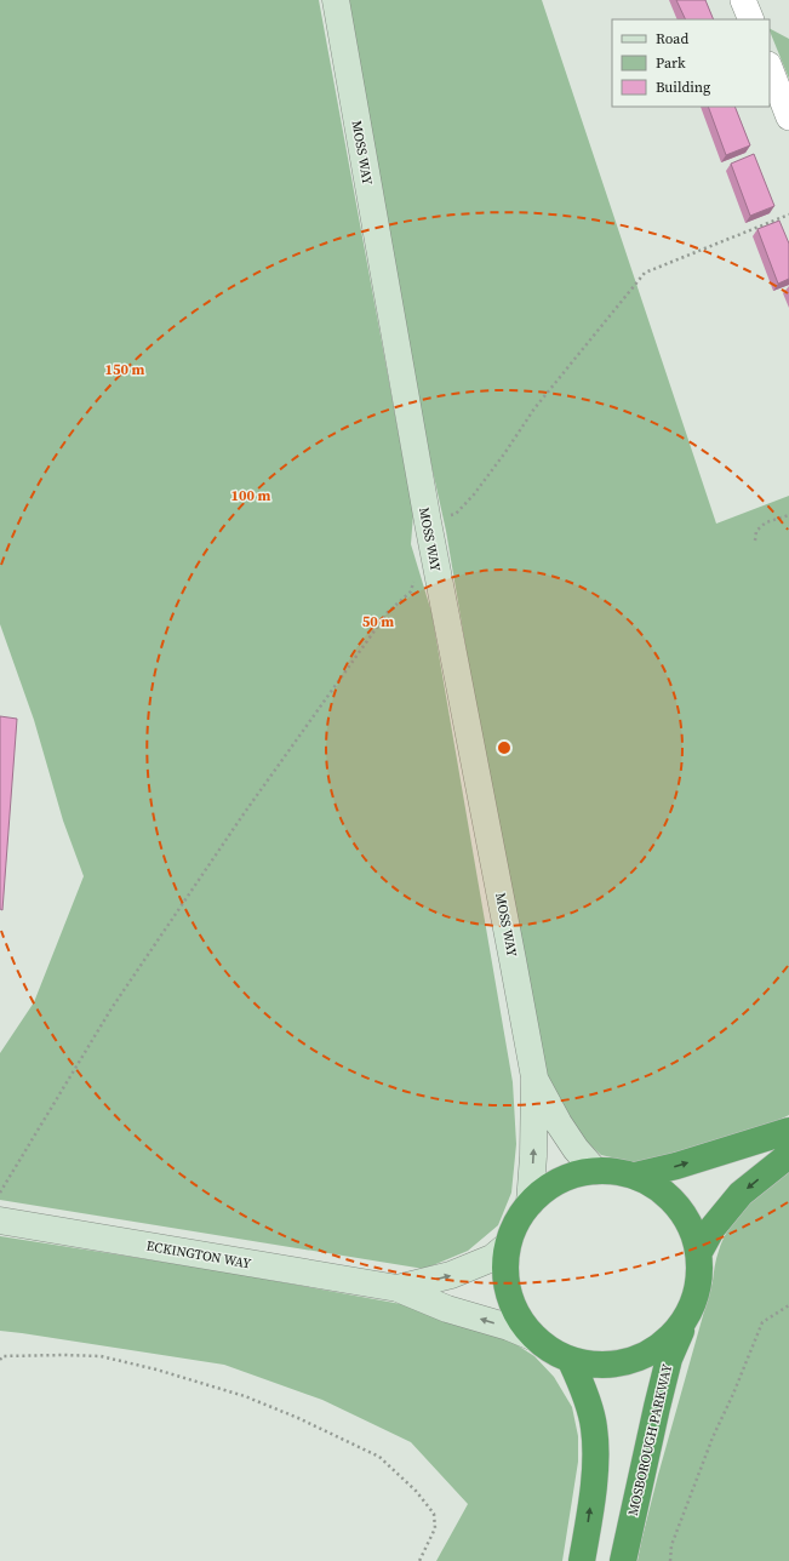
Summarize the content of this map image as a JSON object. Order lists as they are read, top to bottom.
{
  "streets": {
    "highway": ["MOSBOROUGH PARKWAY"],
    "street": ["MOSS WAY", "ECKINGTON WAY"]
  },
  "legend": ["Road", "Park", "Building"],
  "rings": ["150 m", "100 m", "50 m"]
}
